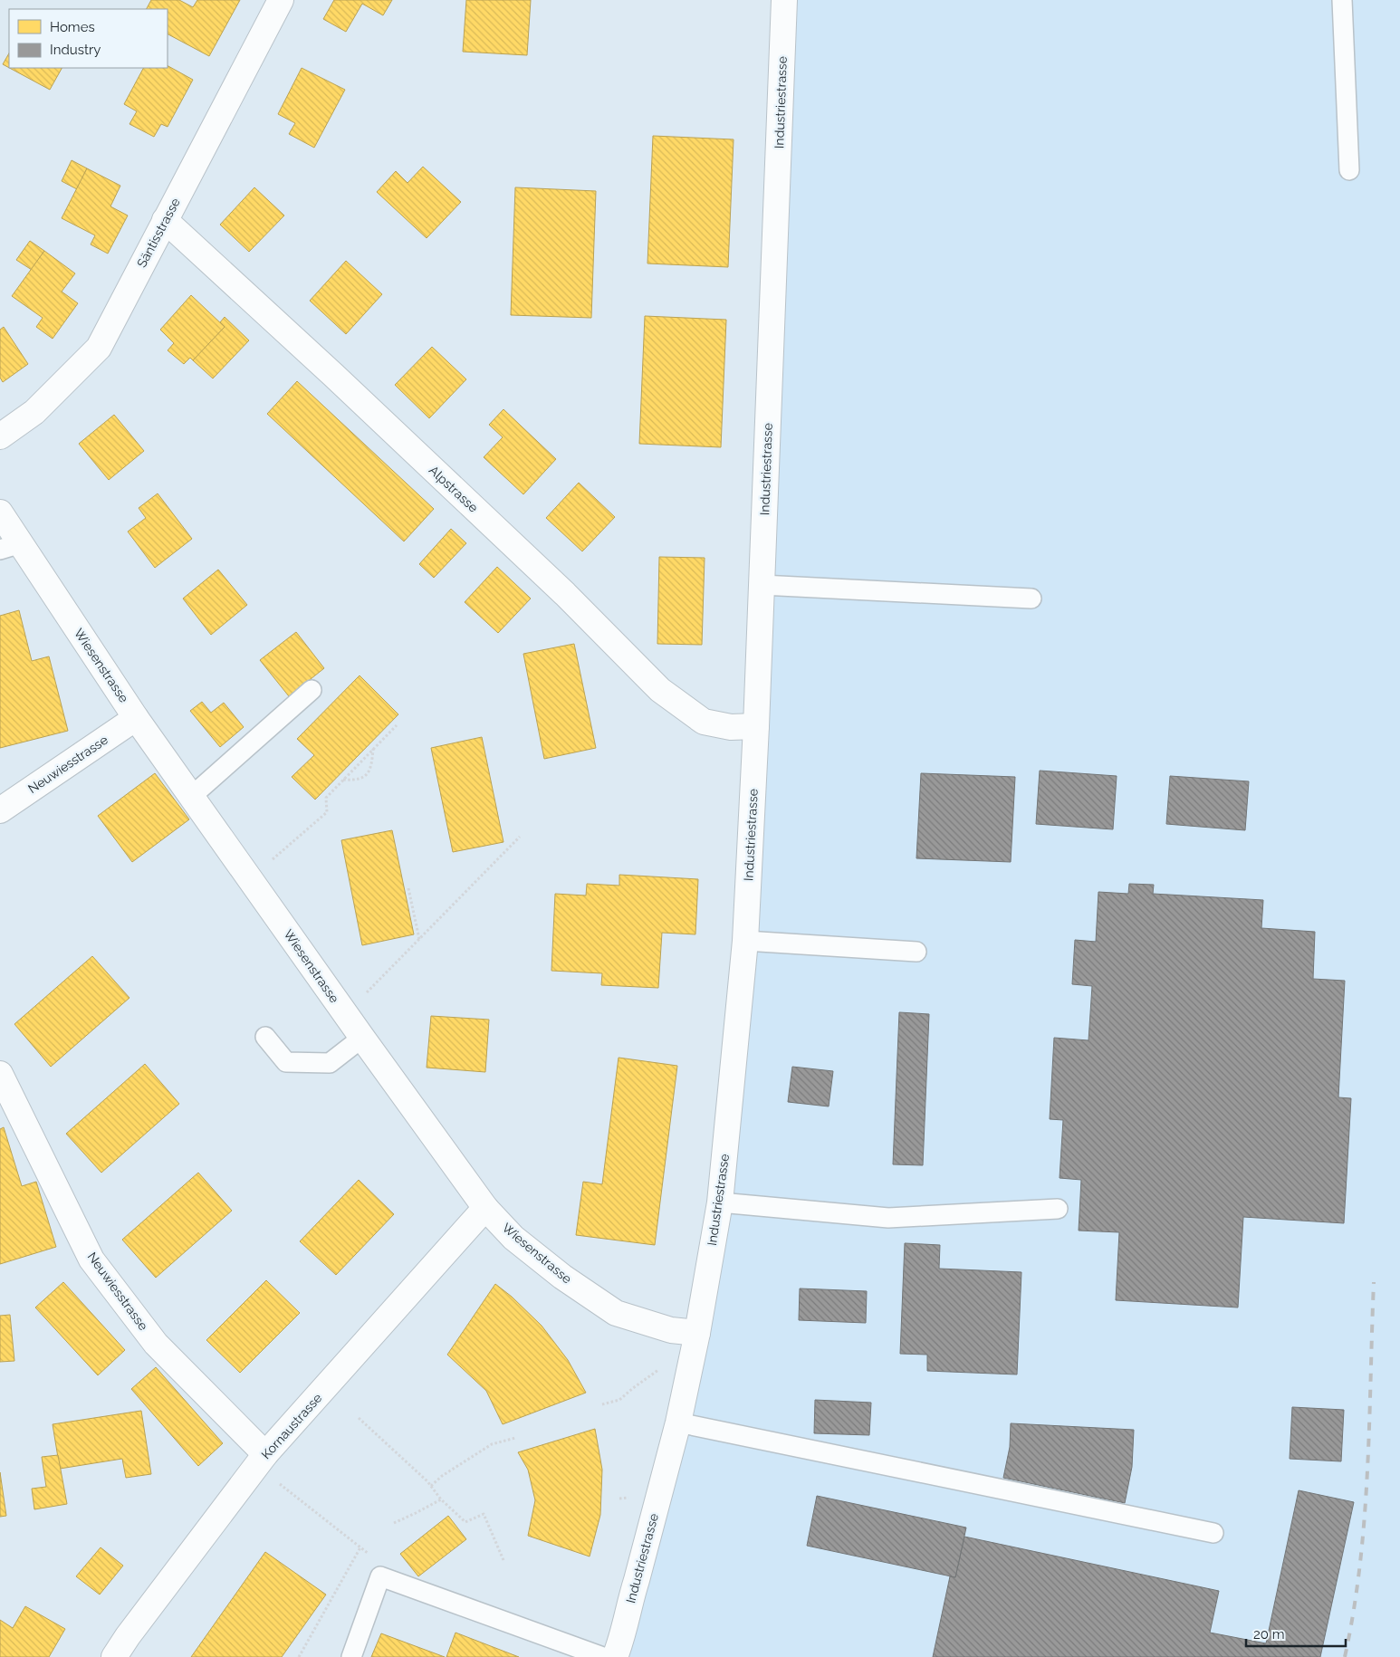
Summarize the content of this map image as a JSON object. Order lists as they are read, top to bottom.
{
  "streets": {
    "street": [
      "Industriestrasse",
      "Säntisstrasse",
      "Alpstrasse",
      "Wiesenstrasse",
      "Neuwiesstrasse",
      "Kornaustrasse"
    ]
  },
  "crossings": [
    ["Industriestrasse", "Alpstrasse"],
    ["Industriestrasse", "Wiesenstrasse"],
    ["Säntisstrasse", "Alpstrasse"],
    ["Wiesenstrasse", "Neuwiesstrasse"],
    ["Wiesenstrasse", "Kornaustrasse"],
    ["Neuwiesstrasse", "Kornaustrasse"]
  ],
  "legend": ["Homes", "Industry"],
  "scale_bar": "20 m"
}
